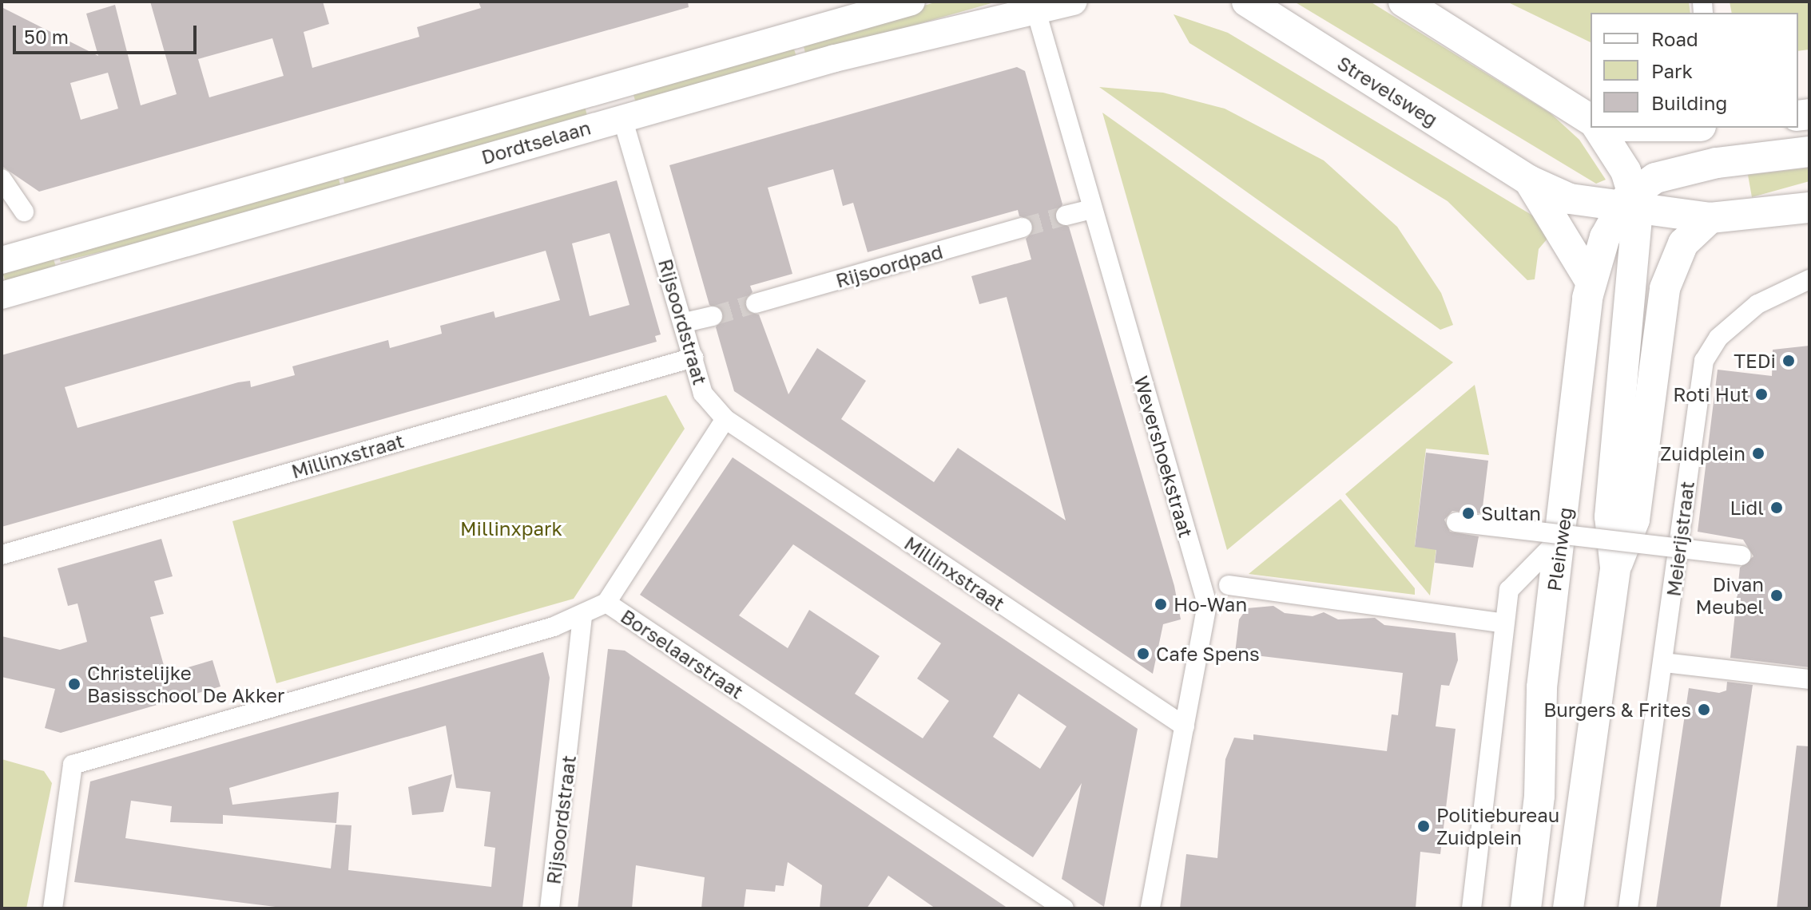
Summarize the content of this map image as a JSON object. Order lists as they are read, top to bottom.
{
  "streets": {
    "main road": ["Strevelsweg", "Dordtselaan", "Pleinweg"],
    "street": [
      "Rijsoordpad",
      "Rijsoordstraat",
      "Millinxstraat",
      "Wevershoekstraat",
      "Meierijstraat",
      "Borselaarstraat"
    ]
  },
  "crossings": [
    ["Strevelsweg", "Pleinweg"],
    ["Dordtselaan", "Rijsoordstraat"],
    ["Dordtselaan", "Wevershoekstraat"],
    ["Rijsoordstraat", "Millinxstraat"],
    ["Rijsoordstraat", "Borselaarstraat"],
    ["Millinxstraat", "Wevershoekstraat"]
  ],
  "parks": ["Millinxpark"],
  "places": [
    "TEDi",
    "Roti Hut",
    "Zuidplein",
    "Lidl",
    "Sultan",
    "Divan Meubel",
    "Ho-Wan",
    "Cafe Spens",
    "Christelijke Basisschool De Akker",
    "Burgers & Frites",
    "Politiebureau Zuidplein"
  ],
  "legend": ["Road", "Park", "Building"],
  "scale_bar": "50 m"
}
